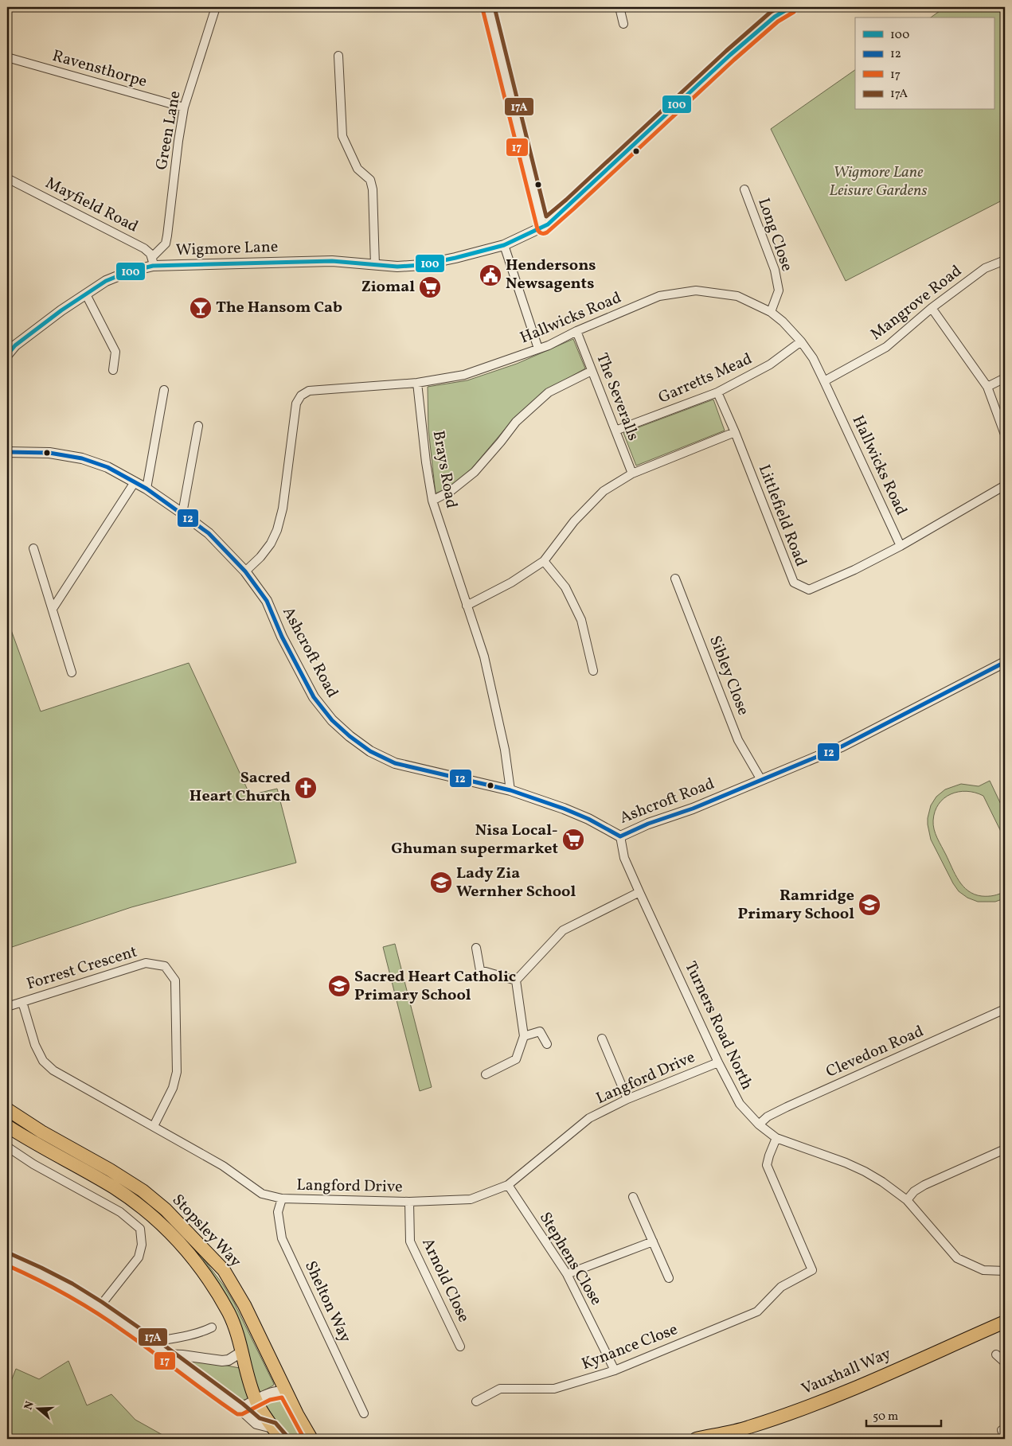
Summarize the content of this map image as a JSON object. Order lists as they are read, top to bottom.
{
  "streets": {
    "main road": ["Stopsley Way", "Vauxhall Way"],
    "street": [
      "Ravensthorpe",
      "Green Lane",
      "Mayfield Road",
      "Long Close",
      "Wigmore Lane",
      "Mangrove Road",
      "Hallwicks Road",
      "Garretts Mead",
      "The Severalls",
      "Brays Road",
      "Littlefield Road",
      "Ashcroft Road",
      "Sibley Close",
      "Forrest Crescent",
      "Turners Road North",
      "Clevedon Road",
      "Langford Drive",
      "Stephens Close",
      "Arnold Close",
      "Shelton Way",
      "Kynance Close"
    ]
  },
  "crossings": [
    ["Ravensthorpe", "Green Lane"],
    ["Green Lane", "Mayfield Road"],
    ["Green Lane", "Wigmore Lane"],
    ["Mayfield Road", "Wigmore Lane"],
    ["Long Close", "Hallwicks Road"],
    ["Mangrove Road", "Hallwicks Road"],
    ["Hallwicks Road", "Garretts Mead"],
    ["Hallwicks Road", "The Severalls"],
    ["Hallwicks Road", "Brays Road"],
    ["Hallwicks Road", "Littlefield Road"],
    ["Hallwicks Road", "Ashcroft Road"],
    ["Garretts Mead", "The Severalls"],
    ["Garretts Mead", "Littlefield Road"],
    ["Brays Road", "Ashcroft Road"],
    ["Ashcroft Road", "Sibley Close"],
    ["Ashcroft Road", "Turners Road North"],
    ["Forrest Crescent", "Langford Drive"],
    ["Turners Road North", "Clevedon Road"],
    ["Turners Road North", "Langford Drive"],
    ["Turners Road North", "Kynance Close"],
    ["Langford Drive", "Stephens Close"],
    ["Langford Drive", "Arnold Close"],
    ["Langford Drive", "Shelton Way"],
    ["Stephens Close", "Kynance Close"]
  ],
  "parks": ["Wigmore Lane Leisure Gardens"],
  "places": {
    "public building": ["Hendersons Newsagents"],
    "supermarket": ["Ziomal", "Nisa Local- Ghuman supermarket"],
    "bar": ["The Hansom Cab"],
    "church": ["Sacred Heart Church"],
    "school or university": ["Lady Zia Wernher School", "Ramridge Primary School", "Sacred Heart Catholic Primary School"]
  },
  "lines": [
    "transit line 100",
    "transit line 17A",
    "transit line 17",
    "transit line 12"
  ],
  "legend": [
    "100",
    "12",
    "17",
    "17A"
  ],
  "scale_bar": "50 m",
  "north": "left"
}
